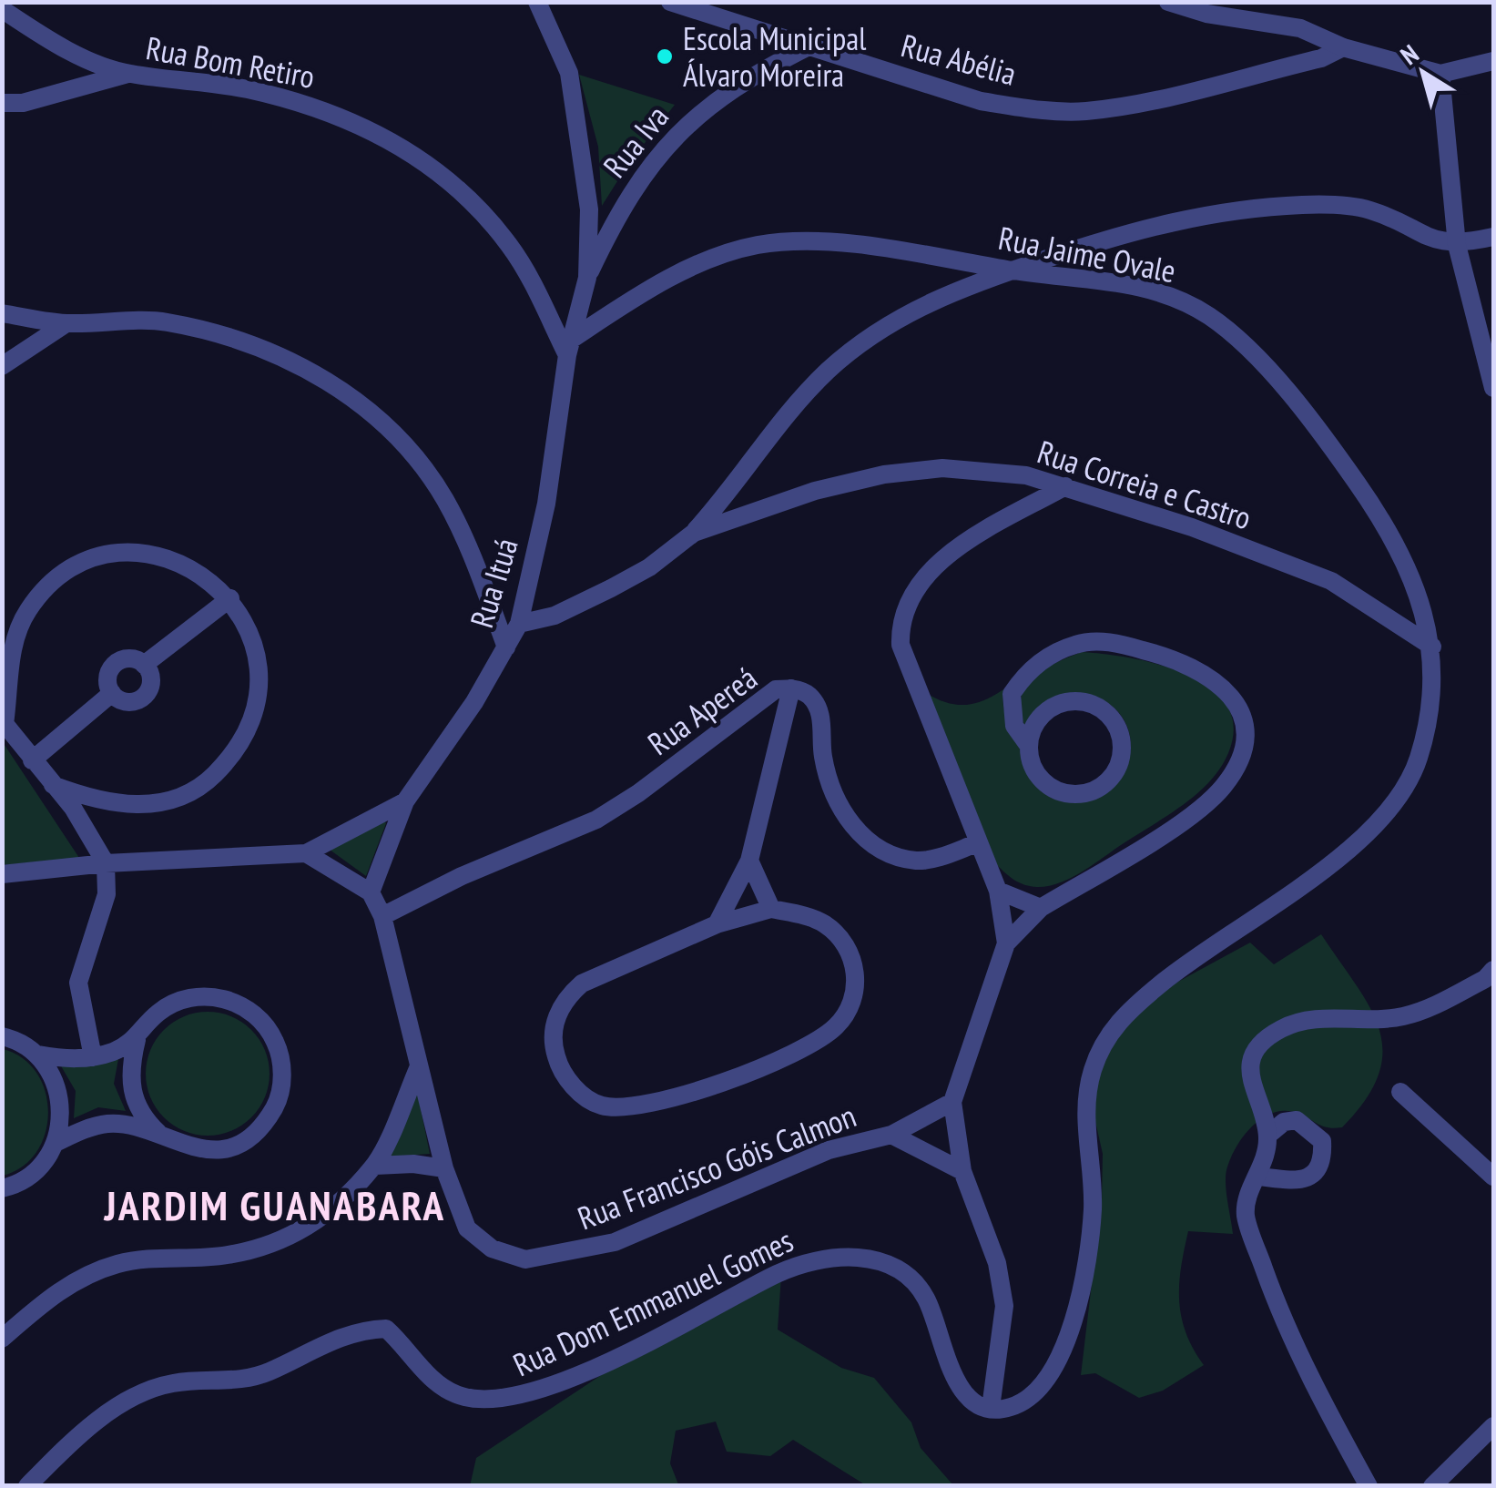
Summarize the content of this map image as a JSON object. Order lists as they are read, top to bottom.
{
  "streets": {
    "street": [
      "Rua Abélia",
      "Rua Bom Retiro",
      "Rua Iva",
      "Rua Jaime Ovale",
      "Rua Correia e Castro",
      "Rua Ituá",
      "Rua Apereá",
      "Rua Francisco Góis Calmon",
      "Rua Dom Emmanuel Gomes"
    ]
  },
  "crossings": [
    ["Rua Abélia", "Rua Iva"],
    ["Rua Bom Retiro", "Rua Jaime Ovale"],
    ["Rua Bom Retiro", "Rua Ituá"],
    ["Rua Iva", "Rua Ituá"],
    ["Rua Jaime Ovale", "Rua Correia e Castro"],
    ["Rua Jaime Ovale", "Rua Ituá"],
    ["Rua Correia e Castro", "Rua Ituá"],
    ["Rua Apereá", "Rua Francisco Góis Calmon"]
  ],
  "districts": ["JARDIM GUANABARA"],
  "places": ["Escola Municipal Álvaro Moreira"],
  "north": "top left"
}
